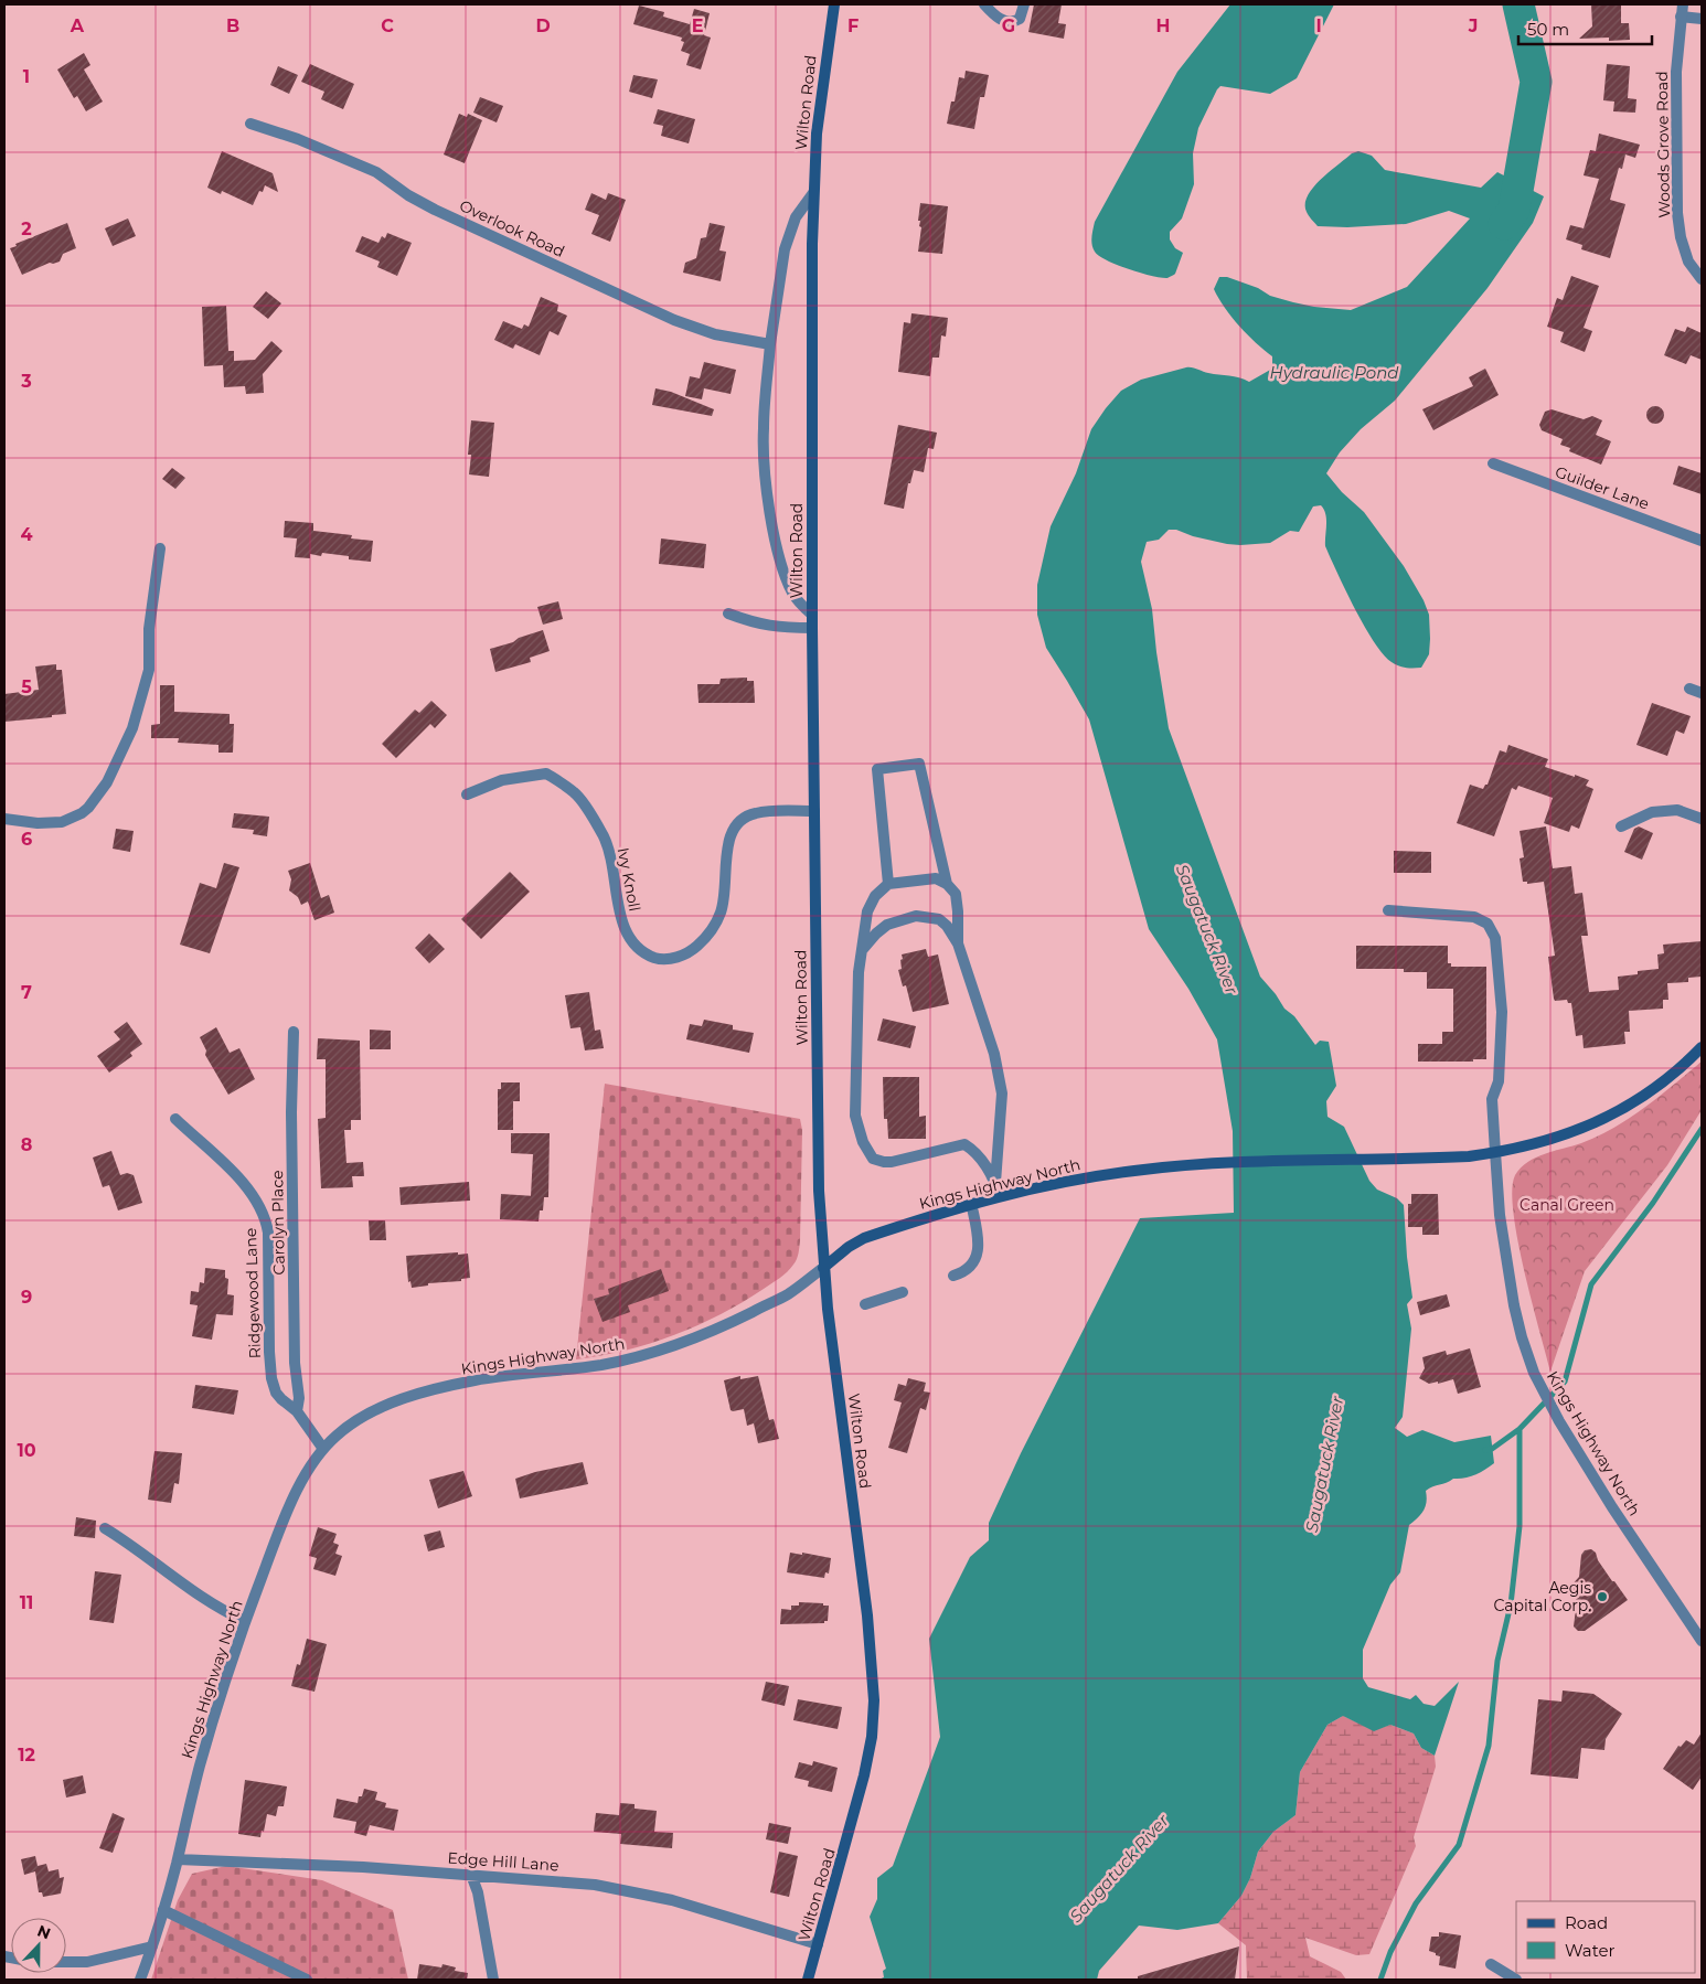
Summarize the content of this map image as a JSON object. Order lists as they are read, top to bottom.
{
  "streets": {
    "main road": ["Wilton Road", "Kings Highway North"],
    "street": [
      "Woods Grove Road",
      "Overlook Road",
      "Guilder Lane",
      "Ivy Knoll",
      "Carolyn Place",
      "Ridgewood Lane",
      "Edge Hill Lane"
    ]
  },
  "crossings": [
    ["Wilton Road", "Ivy Knoll"],
    ["Wilton Road", "Kings Highway North"],
    ["Wilton Road", "Edge Hill Lane"],
    ["Kings Highway North", "Ridgewood Lane"],
    ["Kings Highway North", "Edge Hill Lane"],
    ["Carolyn Place", "Ridgewood Lane"]
  ],
  "water": ["Hydraulic Pond", "Saugatuck River"],
  "parks": ["Canal Green"],
  "places": ["Aegis Capital Corp."],
  "legend": ["Road", "Water"],
  "scale_bar": "50 m",
  "north": "top",
  "grid": {
    "columns": [
      "A",
      "B",
      "C",
      "D",
      "E",
      "F",
      "G",
      "H",
      "I",
      "J"
    ],
    "rows": [
      "1",
      "2",
      "3",
      "4",
      "5",
      "6",
      "7",
      "8",
      "9",
      "10",
      "11",
      "12"
    ]
  }
}
